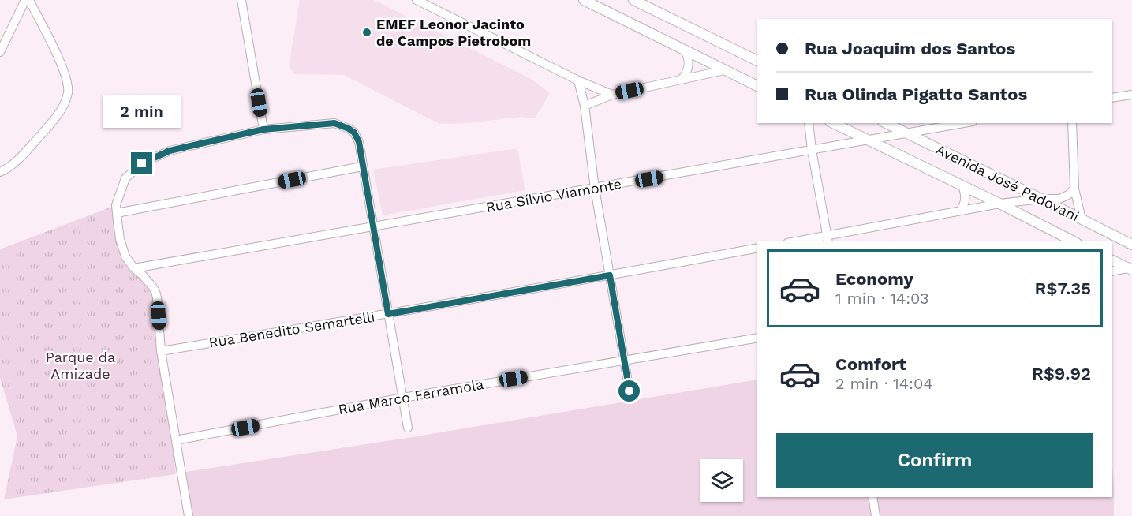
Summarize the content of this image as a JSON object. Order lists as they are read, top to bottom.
{
  "streets": {
    "street": [
      "Avenida José Padovani",
      "Rua Sílvio Viamonte",
      "Rua Benedito Semartelli",
      "Rua Marco Ferramola"
    ]
  },
  "crossings": [
    ["Avenida José Padovani", "Rua Sílvio Viamonte"]
  ],
  "parks": ["Parque da Amizade"],
  "places": ["EMEF Leonor Jacinto de Campos Pietrobom"],
  "page": {
    "banner": ["Rua Joaquim dos Santos", "Rua Olinda Pigatto Santos"],
    "bubble": "2 min",
    "list": [
      {
        "name": "Economy",
        "note": "1 min · 14:03",
        "value": "R$7.35"
      },
      {
        "name": "Comfort",
        "note": "2 min · 14:04",
        "value": "R$9.92"
      }
    ],
    "buttons": "Confirm"
  }
}
